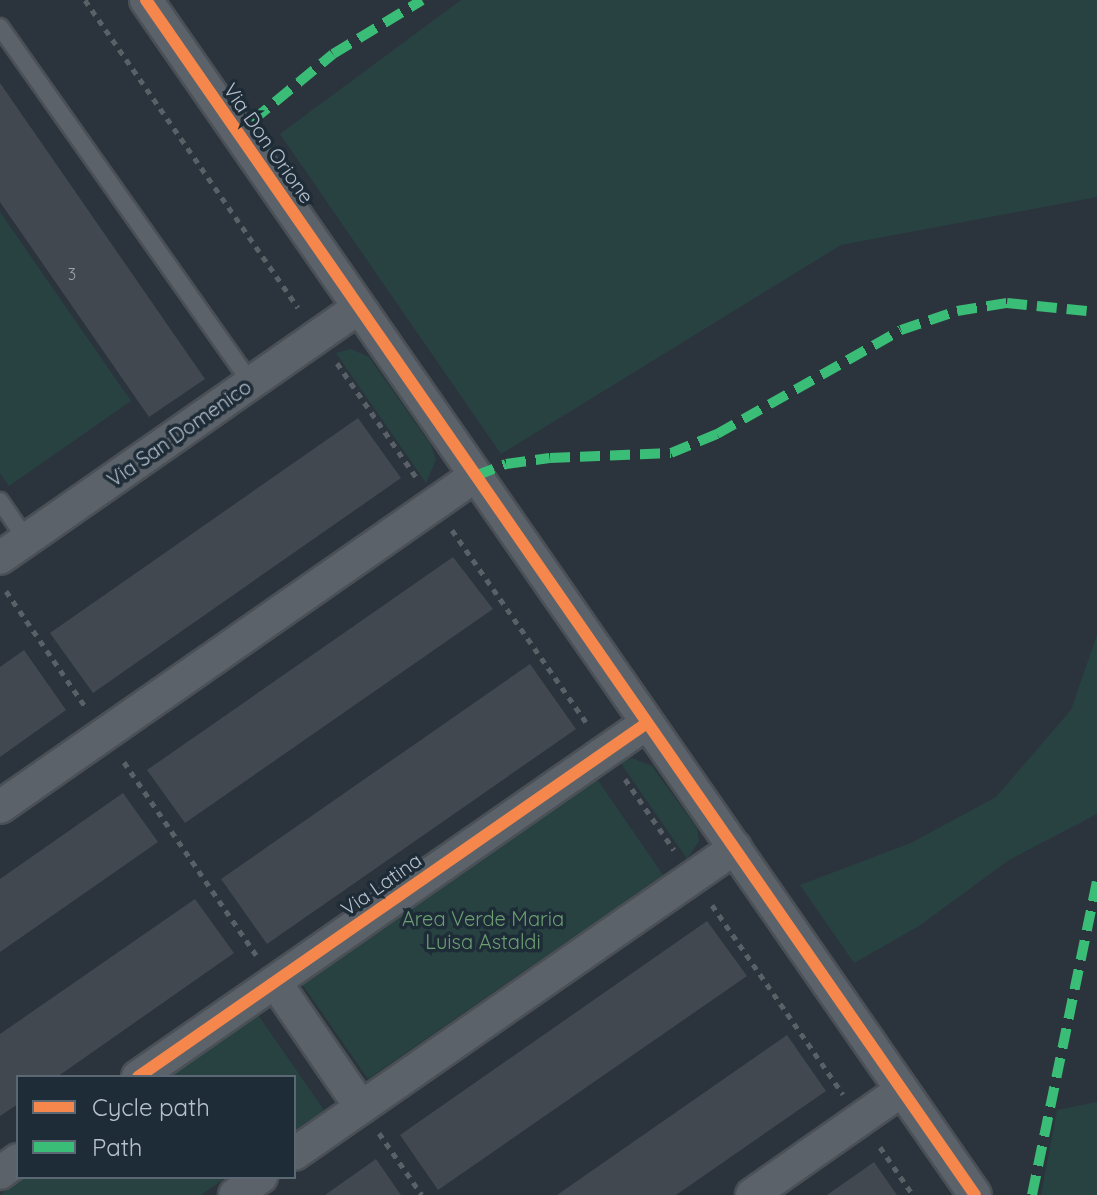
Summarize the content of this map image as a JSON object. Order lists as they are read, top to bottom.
{
  "streets": {
    "street": ["Via Don Orione", "Via San Domenico", "Via Latina"]
  },
  "crossings": [
    ["Via Don Orione", "Via San Domenico"]
  ],
  "parks": ["Area Verde Maria Luisa Astaldi"],
  "house_numbers": ["3"],
  "legend": ["Cycle path", "Path"]
}
